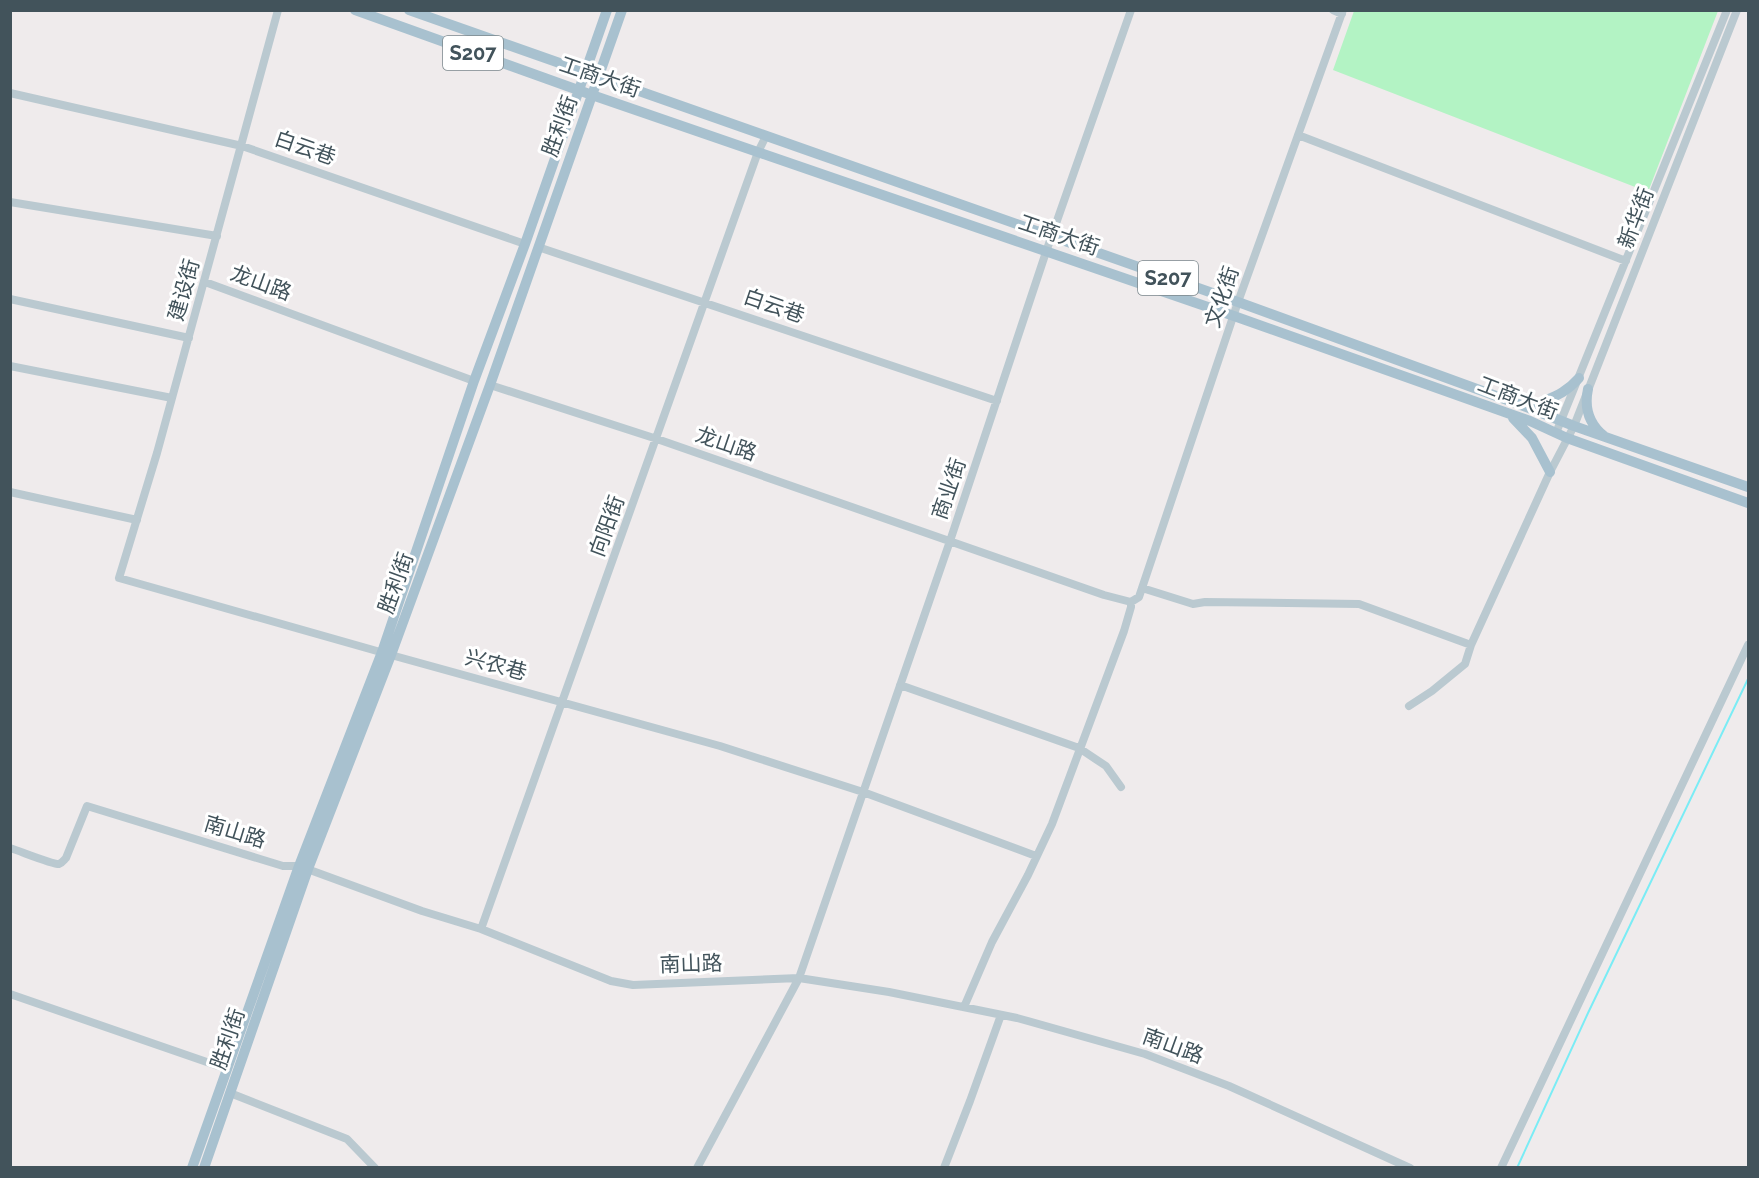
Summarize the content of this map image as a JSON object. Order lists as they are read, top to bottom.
{
  "streets": {
    "main road": ["S207", "工商大街", "胜利街"],
    "street": [
      "白云巷",
      "新华街",
      "龙山路",
      "建设街",
      "文化街",
      "商业街",
      "向阳街",
      "兴农巷",
      "南山路"
    ]
  },
  "crossings": [
    ["工商大街", "胜利街"],
    ["工商大街", "新华街"],
    ["工商大街", "文化街"],
    ["工商大街", "商业街"],
    ["工商大街", "向阳街"],
    ["胜利街", "白云巷"],
    ["胜利街", "龙山路"],
    ["胜利街", "兴农巷"],
    ["胜利街", "南山路"],
    ["白云巷", "建设街"],
    ["白云巷", "商业街"],
    ["白云巷", "向阳街"],
    ["龙山路", "建设街"],
    ["龙山路", "文化街"],
    ["龙山路", "商业街"],
    ["龙山路", "向阳街"],
    ["建设街", "兴农巷"],
    ["文化街", "兴农巷"],
    ["文化街", "南山路"],
    ["商业街", "兴农巷"],
    ["商业街", "南山路"],
    ["向阳街", "兴农巷"],
    ["向阳街", "南山路"]
  ]
}
